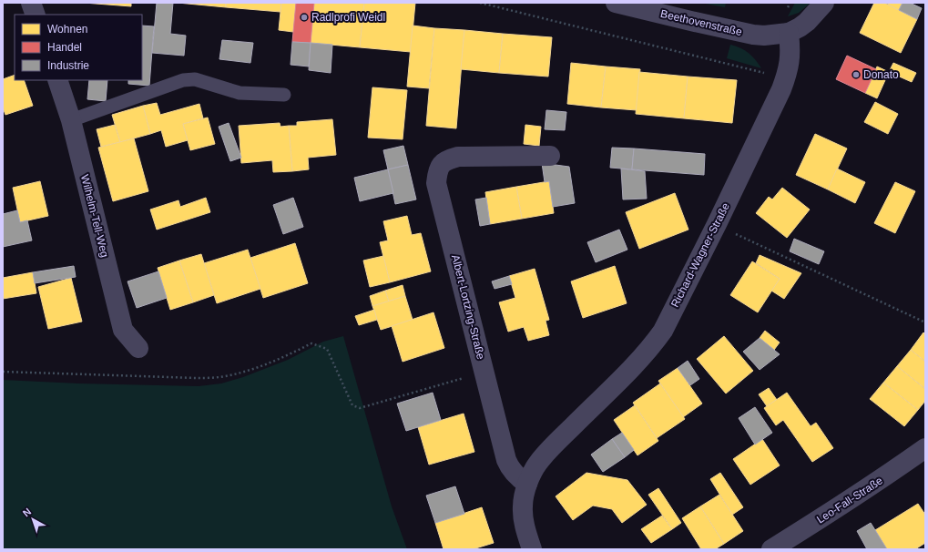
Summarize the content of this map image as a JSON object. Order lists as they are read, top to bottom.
{
  "streets": {
    "street": [
      "Beethovenstraße",
      "Wilhelm-Tell-Weg",
      "Richard-Wagner-Straße",
      "Albert-Lortzing-Straße",
      "Leo-Fall-Straße"
    ]
  },
  "crossings": [
    ["Beethovenstraße", "Richard-Wagner-Straße"],
    ["Richard-Wagner-Straße", "Albert-Lortzing-Straße"]
  ],
  "places": ["Radlprofi Weidl", "Donato"],
  "legend": ["Wohnen", "Handel", "Industrie"],
  "north": "top left"
}
